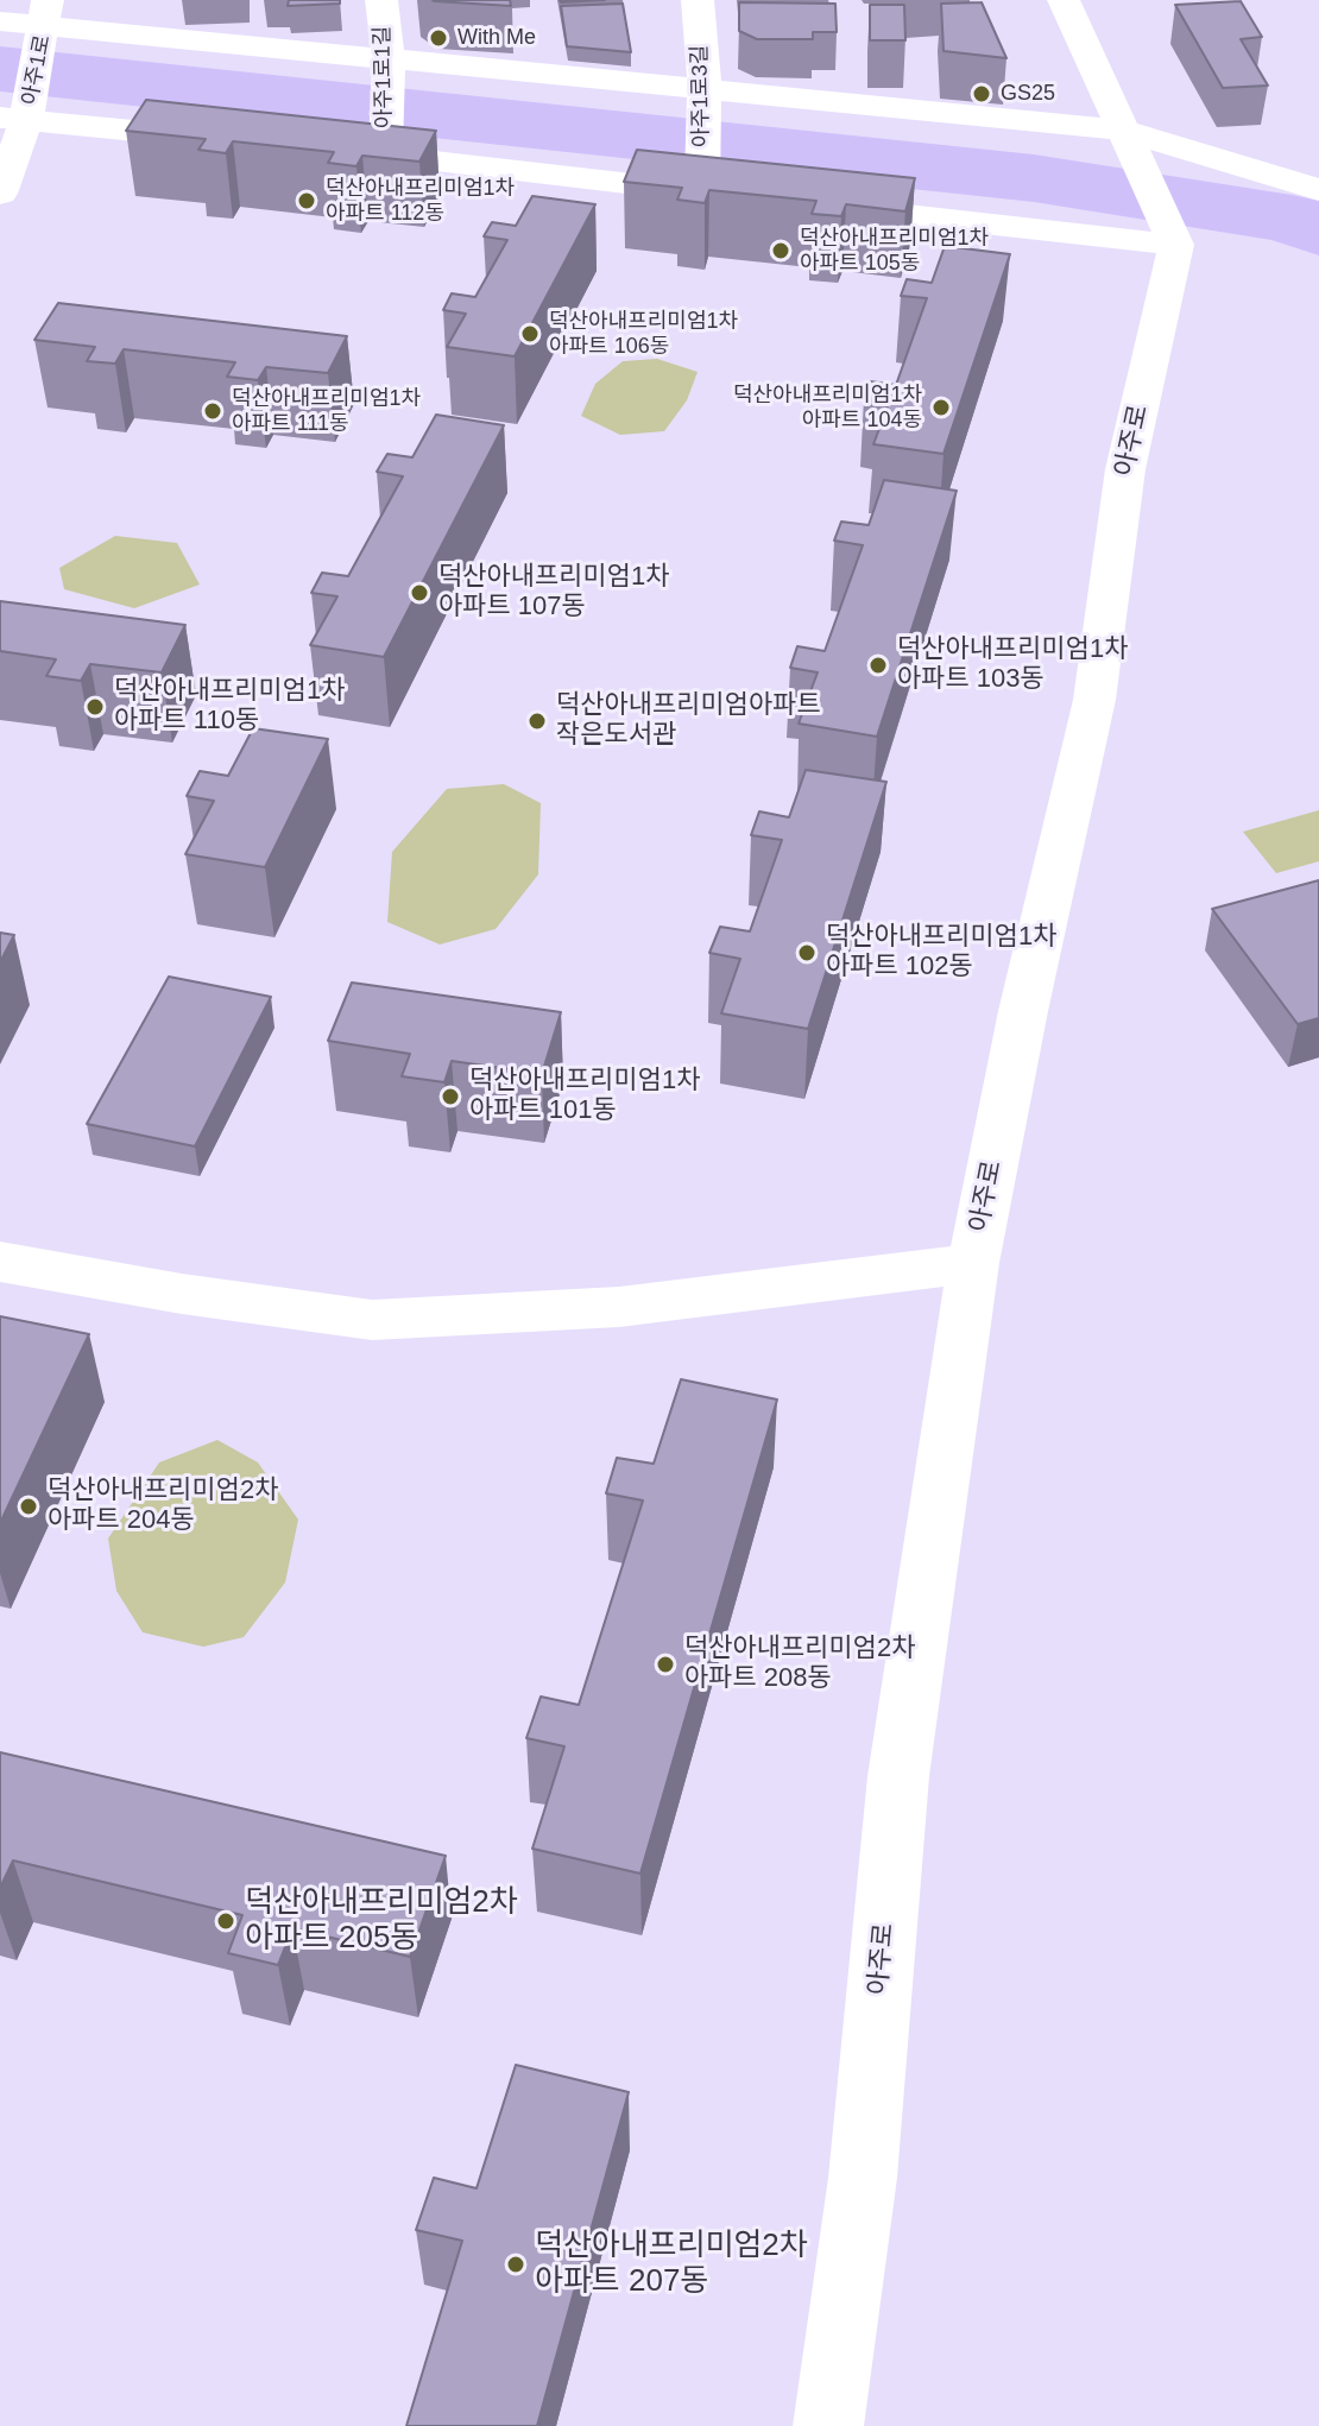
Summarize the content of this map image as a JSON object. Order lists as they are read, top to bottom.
{
  "streets": {
    "street": [
      "아주1로",
      "아주1로1길",
      "아주1로3길",
      "아주로"
    ]
  },
  "places": [
    "With Me",
    "GS25",
    "덕산아내프리미엄1차 아파트 112동",
    "덕산아내프리미엄1차 아파트 105동",
    "덕산아내프리미엄1차 아파트 106동",
    "덕산아내프리미엄1차 아파트 104동",
    "덕산아내프리미엄1차 아파트 111동",
    "덕산아내프리미엄1차 아파트 107동",
    "덕산아내프리미엄1차 아파트 103동",
    "덕산아내프리미엄1차 아파트 110동",
    "덕산아내프리미엄아파트 작은도서관",
    "덕산아내프리미엄1차 아파트 102동",
    "덕산아내프리미엄1차 아파트 101동",
    "덕산아내프리미엄2차 아파트 204동",
    "덕산아내프리미엄2차 아파트 208동",
    "덕산아내프리미엄2차 아파트 205동",
    "덕산아내프리미엄2차 아파트 207동"
  ]
}
